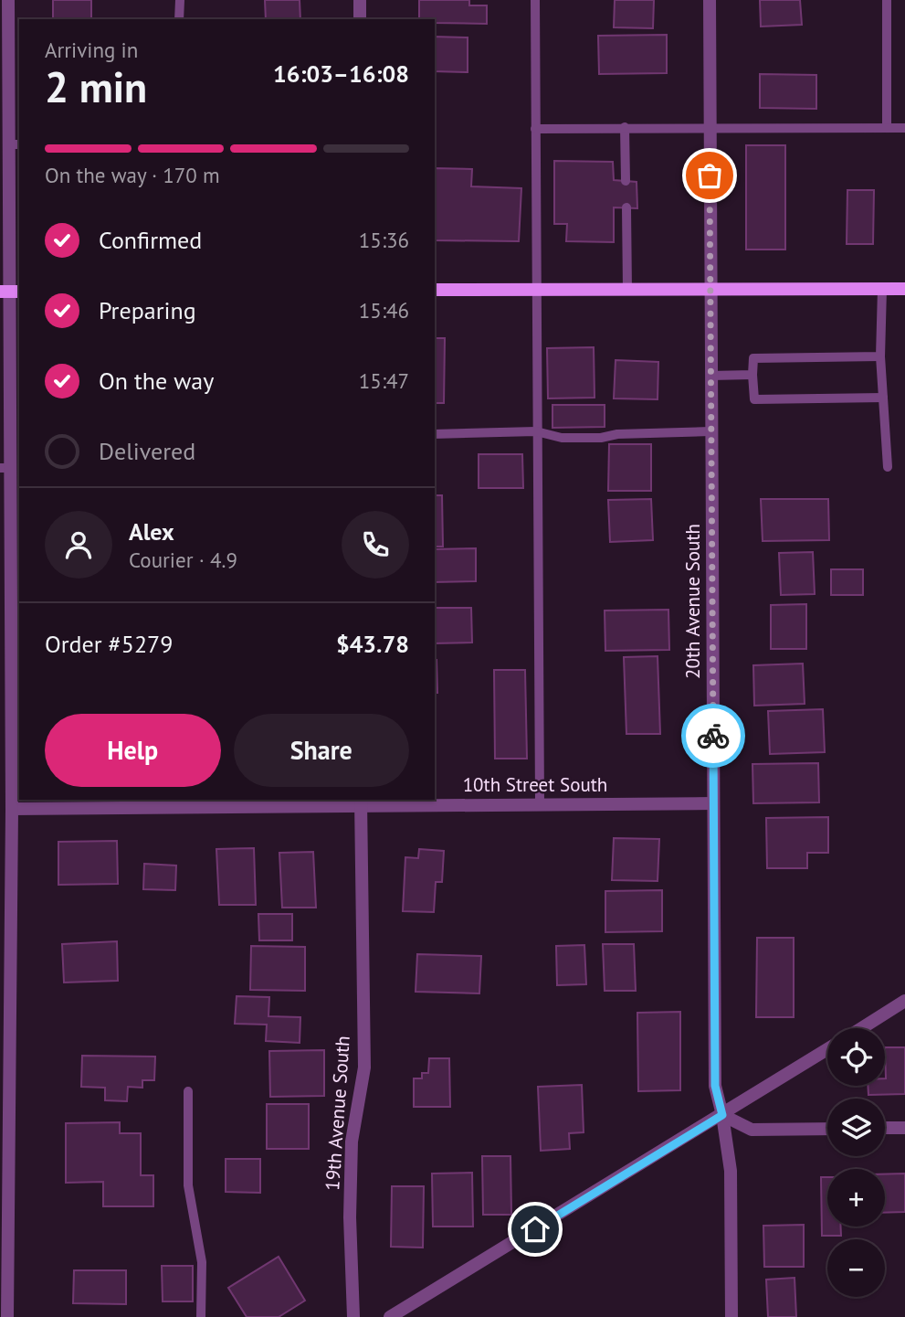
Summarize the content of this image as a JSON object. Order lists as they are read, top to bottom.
{
  "streets": {
    "street": ["20th Avenue South", "10th Street South", "19th Avenue South"]
  },
  "crossings": [
    ["20th Avenue South", "10th Street South"],
    ["10th Street South", "19th Avenue South"]
  ],
  "page": {
    "heading": ["2 min", "Arriving in", "16:03–16:08"],
    "panel": [
      "Alex",
      "Courier · 4.9",
      "Order #5279",
      "$43.78"
    ],
    "bar": "On the way · 170 m",
    "list": [
      ["Confirmed", "15:36"],
      ["Preparing", "15:46"],
      ["On the way", "15:47"],
      "Delivered"
    ],
    "buttons": ["Help", "Share"],
    "map_buttons": ["+", "−"]
  }
}
